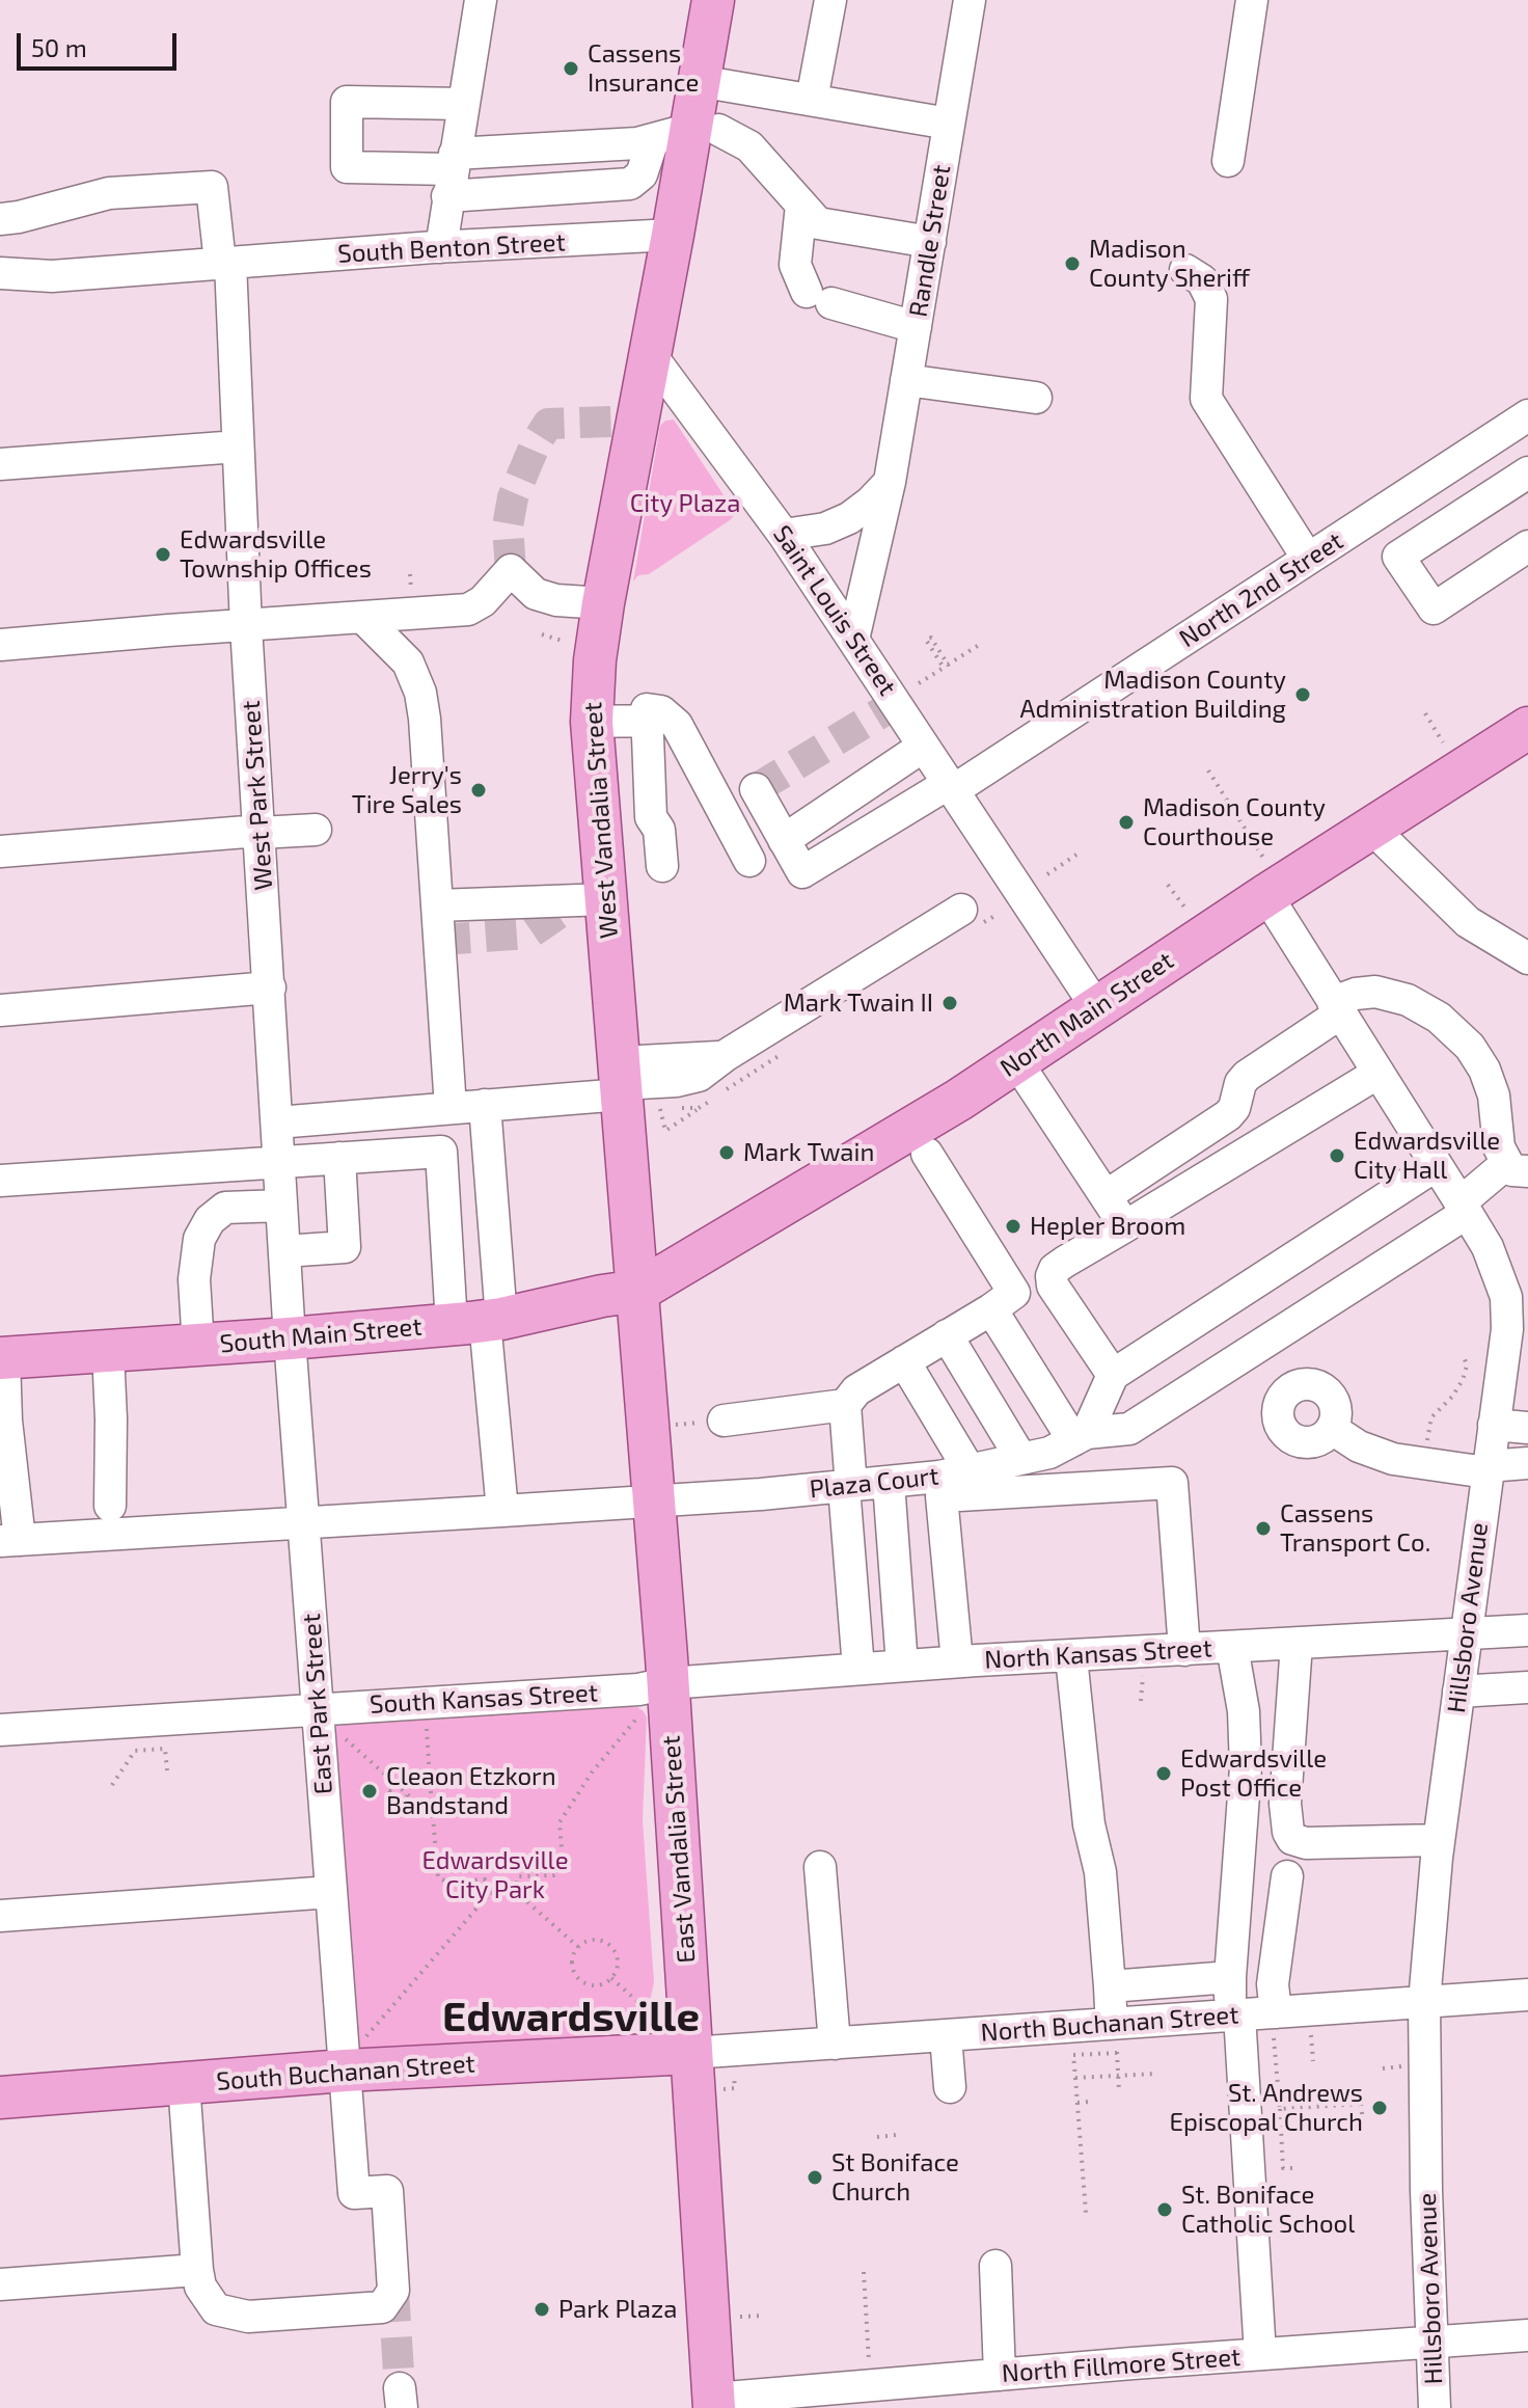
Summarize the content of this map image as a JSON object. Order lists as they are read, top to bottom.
{
  "streets": {
    "main road": [
      "West Vandalia Street",
      "North Main Street",
      "South Main Street",
      "East Vandalia Street",
      "South Buchanan Street"
    ],
    "street": [
      "Randle Street",
      "South Benton Street",
      "North 2nd Street",
      "Saint Louis Street",
      "West Park Street",
      "Plaza Court",
      "Hillsboro Avenue",
      "North Kansas Street",
      "South Kansas Street",
      "East Park Street",
      "North Buchanan Street",
      "North Fillmore Street"
    ]
  },
  "crossings": [
    ["Randle Street", "Saint Louis Street"],
    ["South Benton Street", "West Park Street"],
    ["North 2nd Street", "Saint Louis Street"],
    ["Saint Louis Street", "West Vandalia Street"],
    ["Saint Louis Street", "North Main Street"],
    ["West Park Street", "South Main Street"],
    ["West Park Street", "East Park Street"],
    ["West Vandalia Street", "North Main Street"],
    ["West Vandalia Street", "South Main Street"],
    ["West Vandalia Street", "East Vandalia Street"],
    ["North Main Street", "South Main Street"],
    ["North Main Street", "Hillsboro Avenue"],
    ["North Main Street", "East Vandalia Street"],
    ["South Main Street", "East Park Street"],
    ["South Main Street", "East Vandalia Street"],
    ["Plaza Court", "Hillsboro Avenue"],
    ["Plaza Court", "East Park Street"],
    ["Plaza Court", "East Vandalia Street"],
    ["Hillsboro Avenue", "North Kansas Street"],
    ["Hillsboro Avenue", "North Buchanan Street"],
    ["Hillsboro Avenue", "North Fillmore Street"],
    ["North Kansas Street", "South Kansas Street"],
    ["North Kansas Street", "East Vandalia Street"],
    ["South Kansas Street", "East Park Street"],
    ["South Kansas Street", "East Vandalia Street"],
    ["East Park Street", "South Buchanan Street"],
    ["East Vandalia Street", "North Buchanan Street"],
    ["East Vandalia Street", "South Buchanan Street"],
    ["East Vandalia Street", "North Fillmore Street"],
    ["North Buchanan Street", "South Buchanan Street"]
  ],
  "districts": ["Edwardsville"],
  "parks": ["City Plaza", "Edwardsville City Park"],
  "places": [
    "Cassens Insurance",
    "Madison County Sheriff",
    "Edwardsville Township Offices",
    "Madison County Administration Building",
    "Jerry's Tire Sales",
    "Madison County Courthouse",
    "Mark Twain II",
    "Mark Twain",
    "Edwardsville City Hall",
    "Hepler Broom",
    "Cassens Transport Co.",
    "Edwardsville Post Office",
    "Cleaon Etzkorn Bandstand",
    "St. Andrews Episcopal Church",
    "St Boniface Church",
    "St. Boniface Catholic School",
    "Park Plaza"
  ],
  "scale_bar": "50 m"
}
